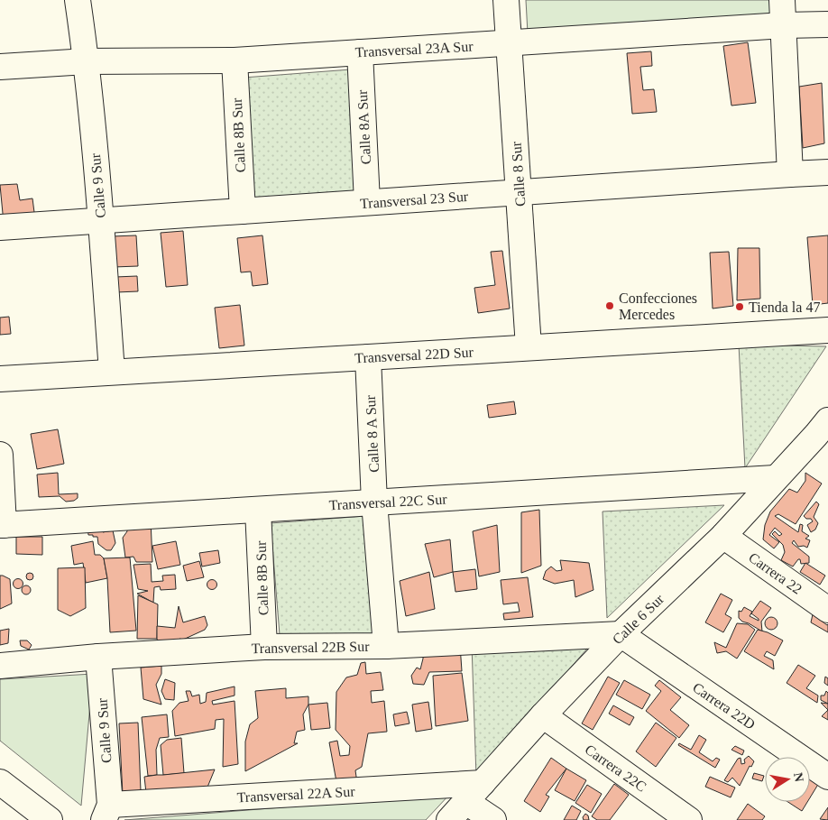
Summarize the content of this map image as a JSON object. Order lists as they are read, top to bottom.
{
  "streets": {
    "street": [
      "Transversal 23A Sur",
      "Calle 8A Sur",
      "Calle 8B Sur",
      "Calle 8 Sur",
      "Calle 9 Sur",
      "Transversal 23 Sur",
      "Transversal 22D Sur",
      "Calle 8 A Sur",
      "Transversal 22C Sur",
      "Carrera 22",
      "Calle 6 Sur",
      "Transversal 22B Sur",
      "Carrera 22D",
      "Carrera 22C",
      "Transversal 22A Sur"
    ]
  },
  "crossings": [
    ["Transversal 23A Sur", "Calle 8A Sur"],
    ["Transversal 23A Sur", "Calle 8B Sur"],
    ["Transversal 23A Sur", "Calle 8 Sur"],
    ["Transversal 23A Sur", "Calle 9 Sur"],
    ["Calle 8A Sur", "Transversal 23 Sur"],
    ["Calle 8B Sur", "Transversal 23 Sur"],
    ["Calle 8B Sur", "Transversal 22C Sur"],
    ["Calle 8B Sur", "Transversal 22B Sur"],
    ["Calle 8 Sur", "Transversal 23 Sur"],
    ["Calle 8 Sur", "Transversal 22D Sur"],
    ["Calle 9 Sur", "Transversal 23 Sur"],
    ["Calle 9 Sur", "Transversal 22D Sur"],
    ["Calle 9 Sur", "Transversal 22B Sur"],
    ["Calle 9 Sur", "Transversal 22A Sur"],
    ["Transversal 22D Sur", "Calle 8 A Sur"],
    ["Calle 8 A Sur", "Transversal 22C Sur"],
    ["Calle 8 A Sur", "Transversal 22B Sur"],
    ["Transversal 22C Sur", "Calle 6 Sur"],
    ["Carrera 22", "Calle 6 Sur"],
    ["Calle 6 Sur", "Transversal 22B Sur"],
    ["Calle 6 Sur", "Carrera 22D"],
    ["Calle 6 Sur", "Carrera 22C"],
    ["Calle 6 Sur", "Transversal 22A Sur"],
    ["Transversal 22B Sur", "Carrera 22D"]
  ],
  "places": ["Confecciones Mercedes", "Tienda la 47"],
  "north": "right"
}
